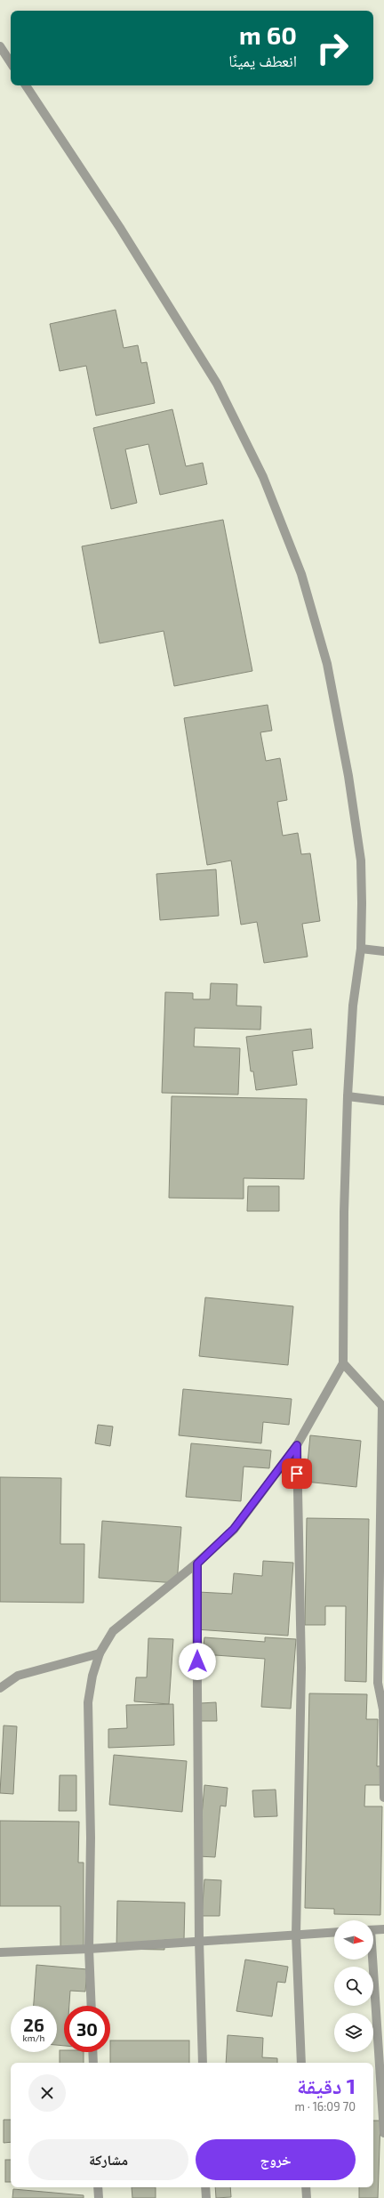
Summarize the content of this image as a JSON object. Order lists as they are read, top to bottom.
{
  "north": "right",
  "page": {
    "turn": ["60 m", "انعطف يمينًا"],
    "speed": "26 km/h",
    "limit": "30",
    "heading": ["1 دقيقة", "70 m · 16:09"],
    "buttons": ["خروج", "مشاركة"]
  }
}
